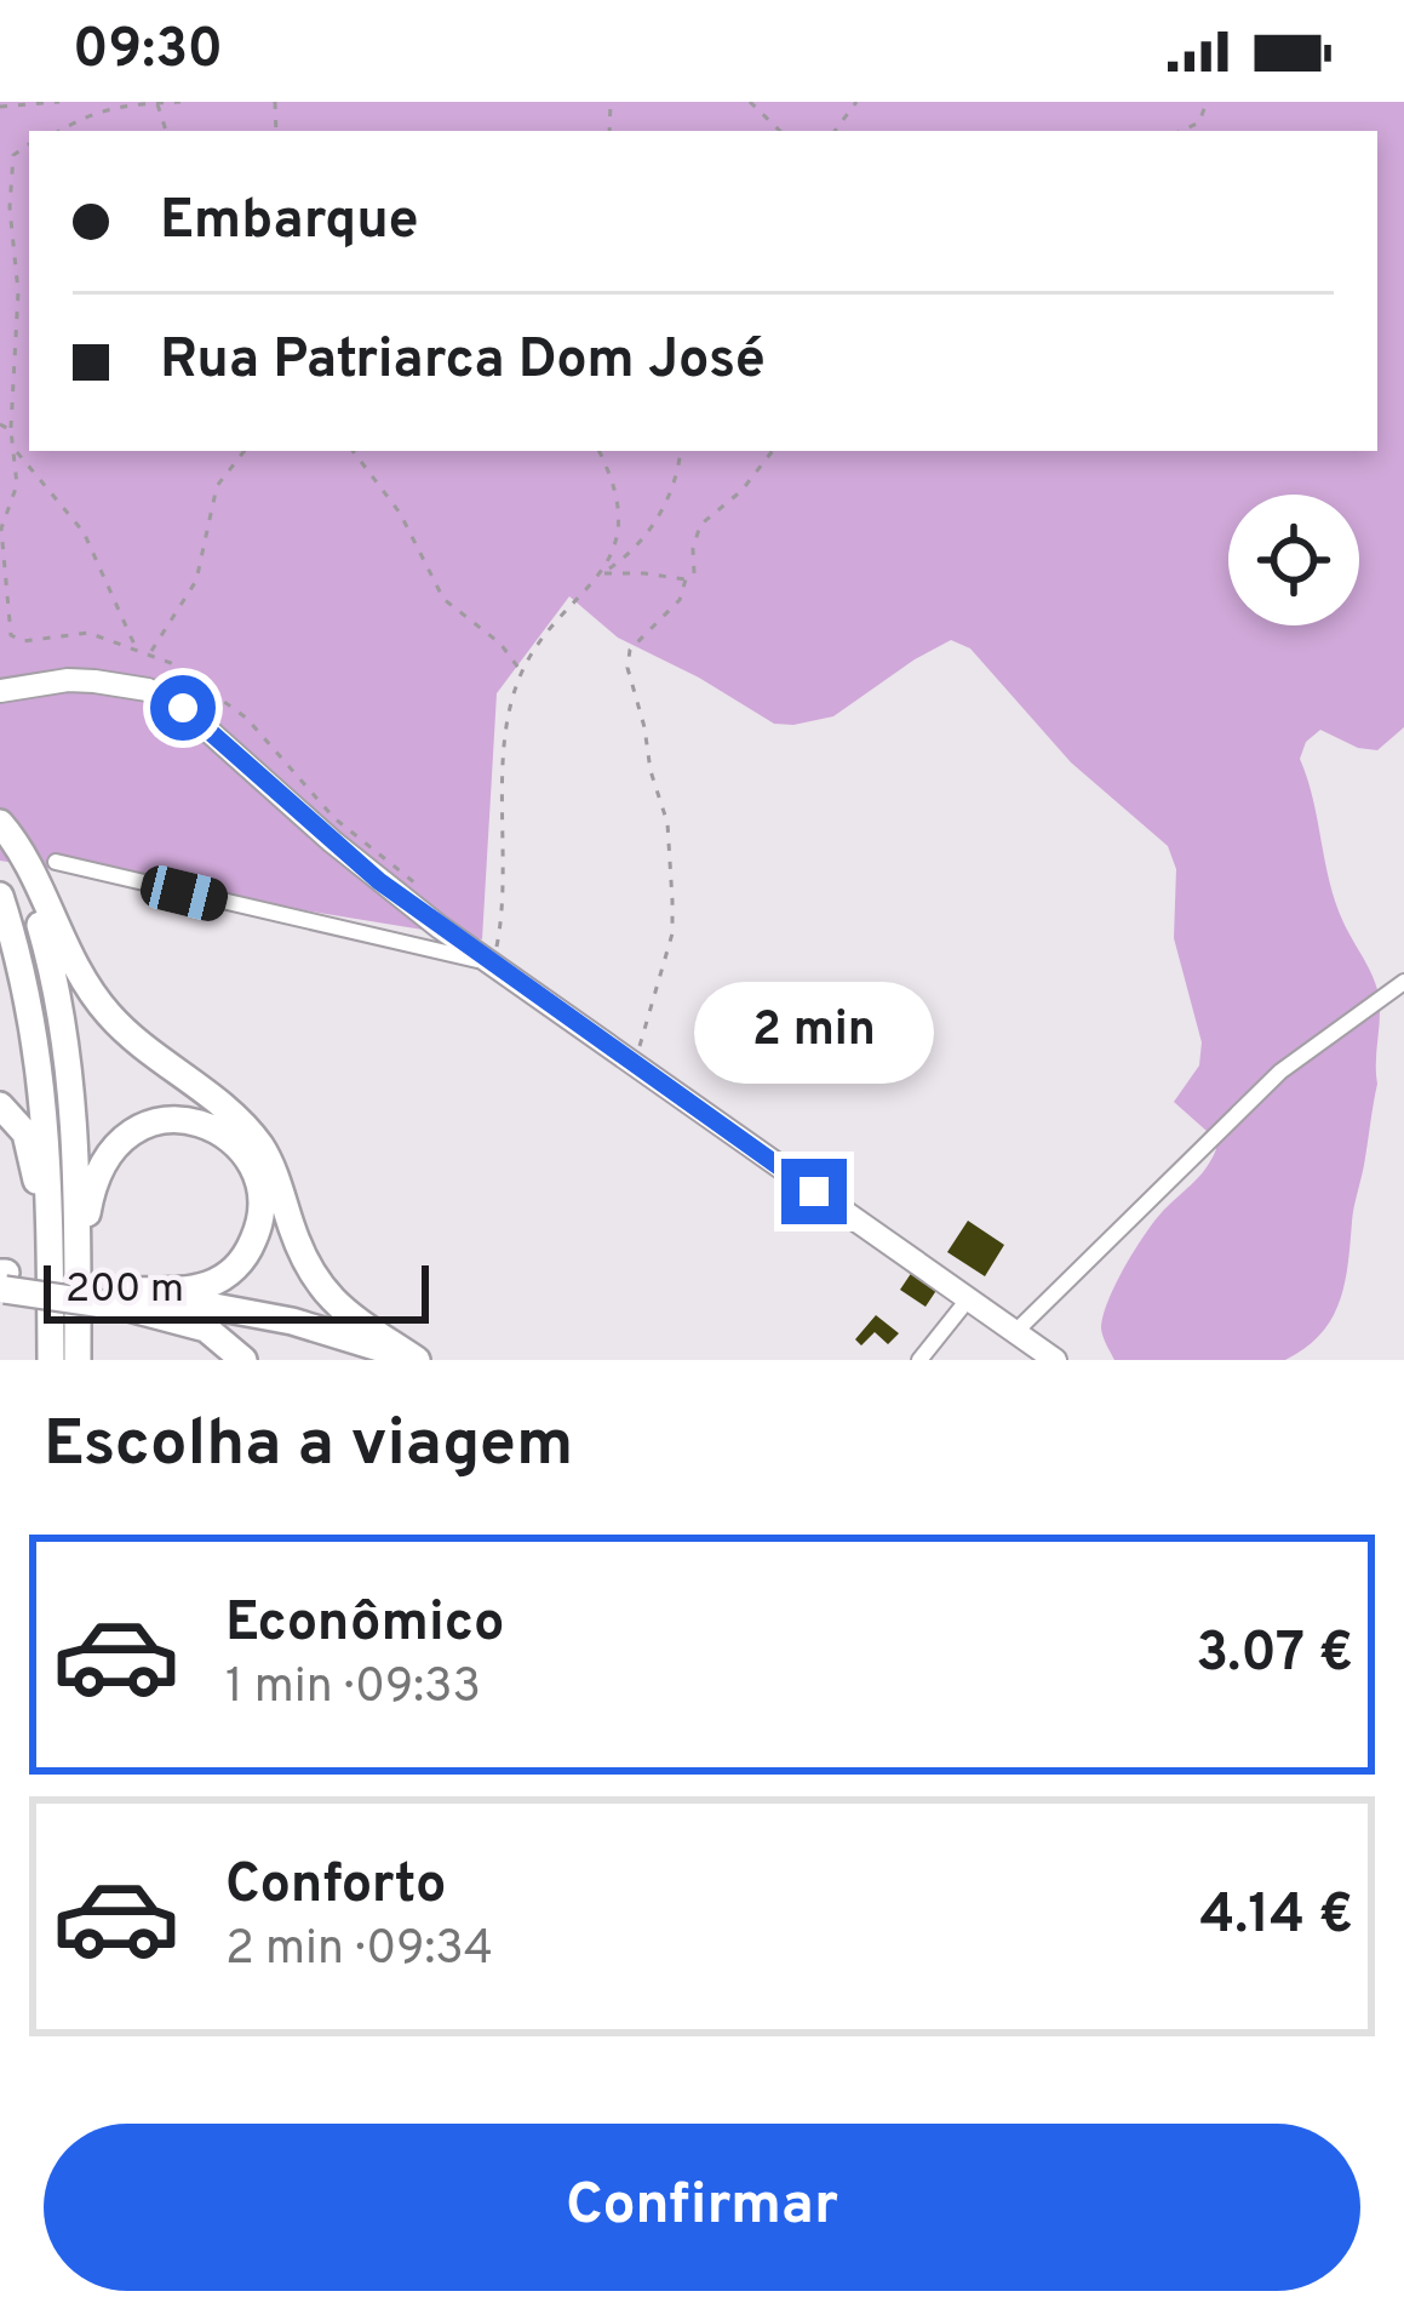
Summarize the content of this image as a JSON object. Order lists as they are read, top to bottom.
{
  "scale_bar": "200 m",
  "page": {
    "status": "09:30",
    "banner": ["Embarque", "Rua Patriarca Dom José"],
    "bubble": "2 min",
    "scale": "200 m",
    "heading": "Escolha a viagem",
    "list": [
      {
        "name": "Econômico",
        "note": "1 min · 09:33",
        "value": "3.07 €"
      },
      {
        "name": "Conforto",
        "note": "2 min · 09:34",
        "value": "4.14 €"
      }
    ],
    "buttons": "Confirmar"
  }
}
